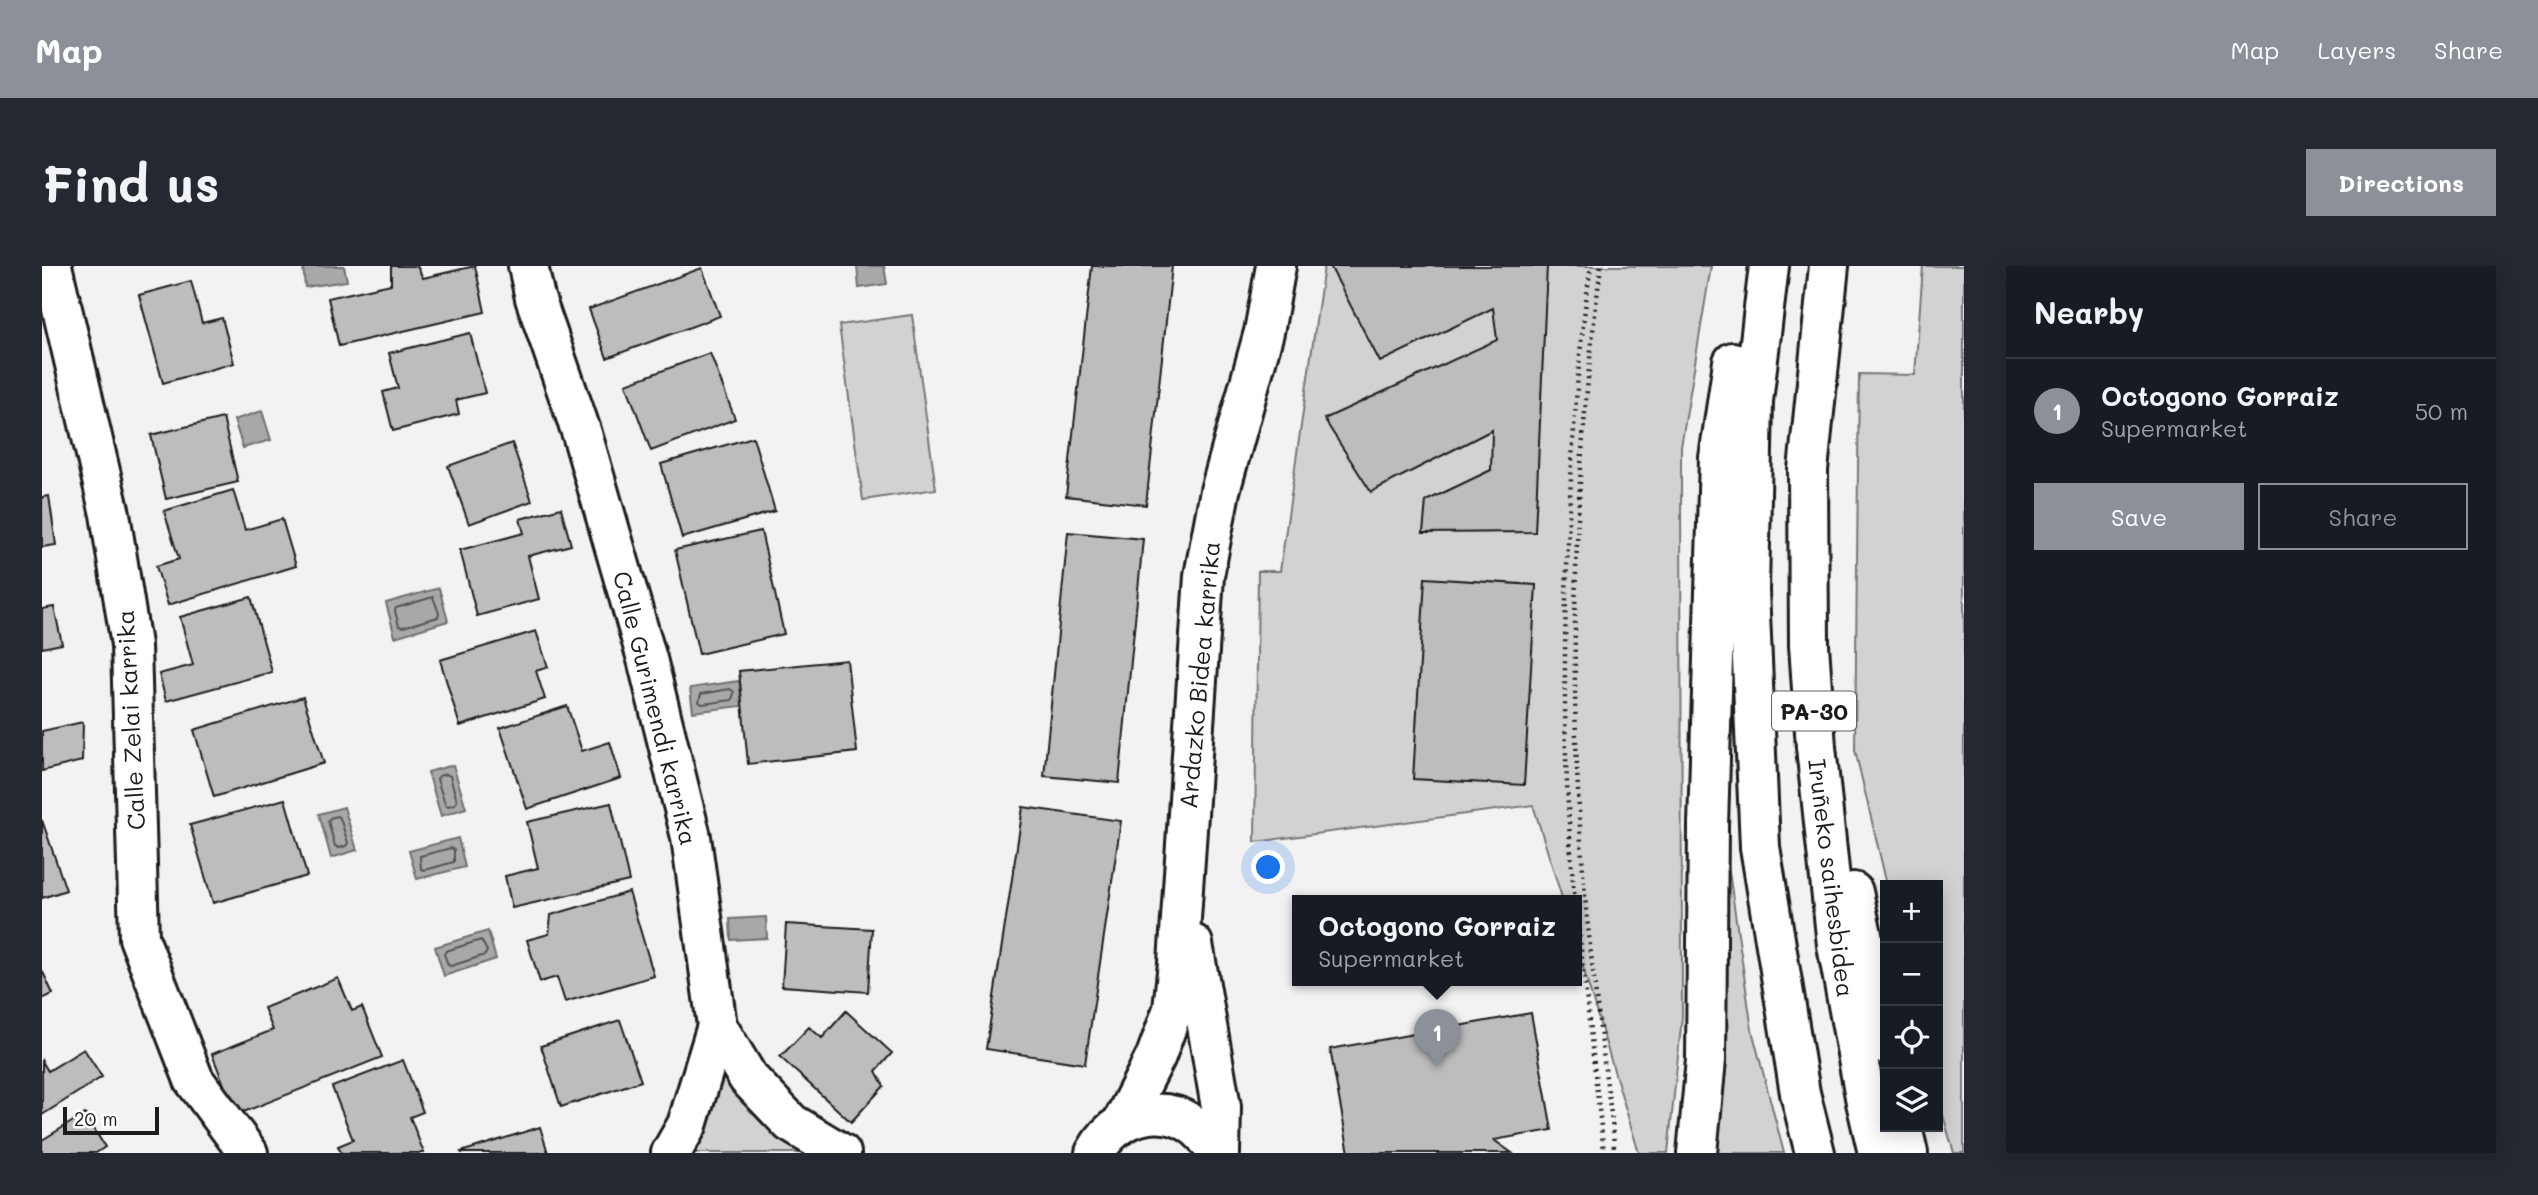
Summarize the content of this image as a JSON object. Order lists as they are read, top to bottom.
{
  "streets": {
    "main road": [
      "Ardazko Bidea karrika",
      "Calle Gurimendi karrika",
      "PA-30",
      "Calle Zelai karrika",
      "Iruñeko saihesbidea"
    ]
  },
  "scale_bar": "20 m",
  "page": {
    "header": "Map",
    "nav": ["Map", "Layers", "Share"],
    "buttons": [
      "Directions",
      ["Save", "Share"]
    ],
    "title": "Find us",
    "heading": "Nearby",
    "list": [
      {
        "mark": "1",
        "name": "Octogono Gorraiz",
        "note": "Supermarket",
        "value": "50 m"
      }
    ],
    "map_buttons": ["+", "−"],
    "popup": ["Octogono Gorraiz", "Supermarket"],
    "pins": "1",
    "scale": "20 m"
  }
}
